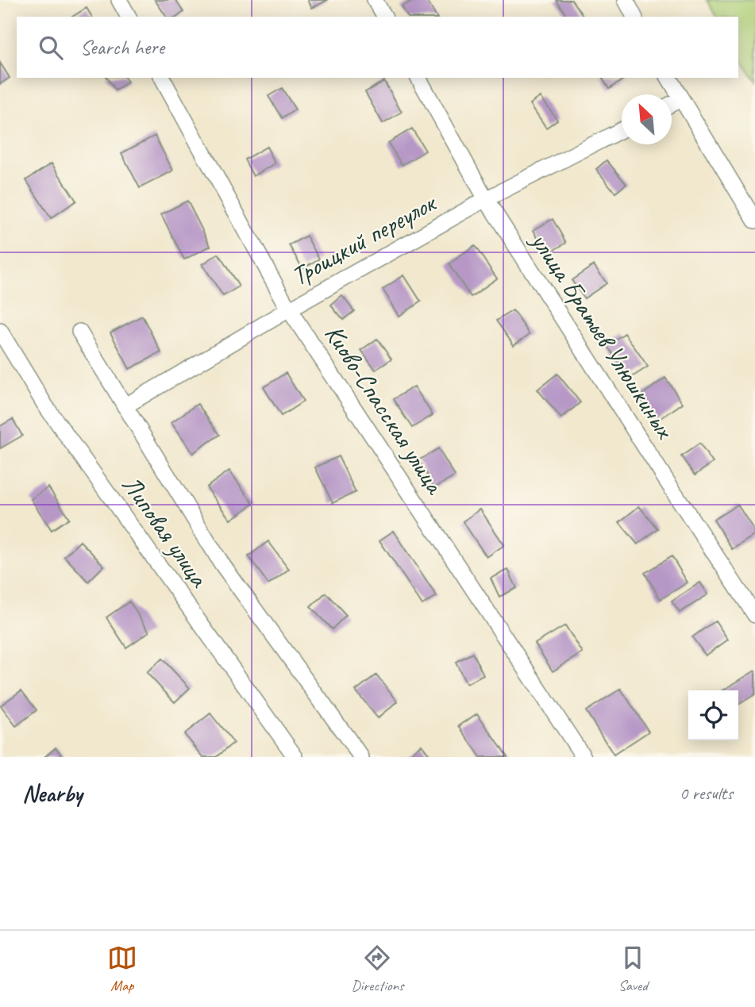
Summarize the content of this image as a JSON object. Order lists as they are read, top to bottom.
{
  "streets": {
    "street": [
      "Троицкий переулок",
      "улица Братьев Улюшкиных",
      "Киово-Спасская улица",
      "Липовая улица"
    ]
  },
  "crossings": [
    ["Троицкий переулок", "улица Братьев Улюшкиных"],
    ["Троицкий переулок", "Киово-Спасская улица"]
  ],
  "north": "top left",
  "page": {
    "search": "Search here",
    "heading": ["Nearby", "0 results"],
    "nav": ["Map", "Directions", "Saved"]
  }
}
